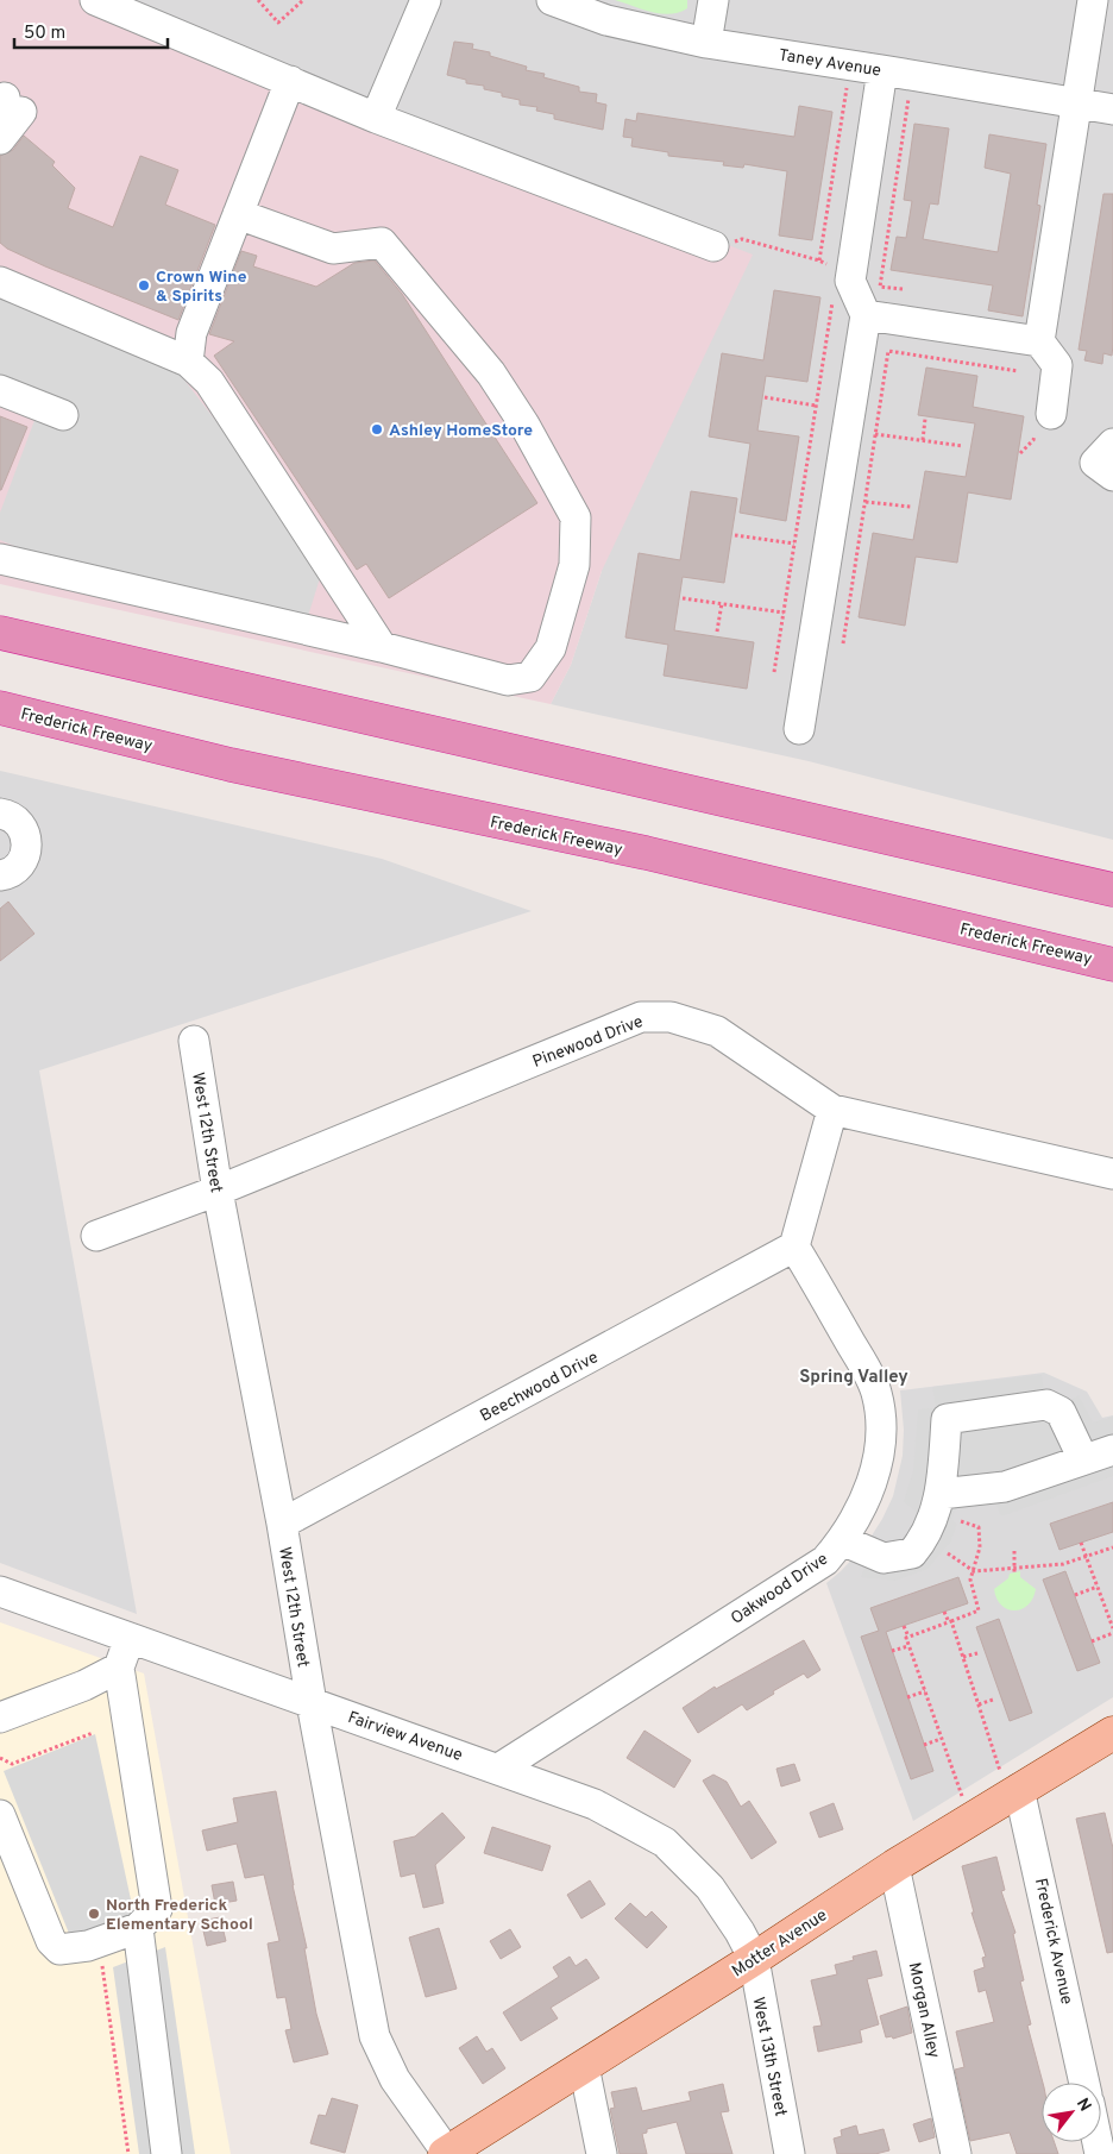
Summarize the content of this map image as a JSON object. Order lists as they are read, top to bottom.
{
  "streets": {
    "highway": ["Frederick Freeway"],
    "main road": ["Motter Avenue"],
    "street": [
      "Taney Avenue",
      "Pinewood Drive",
      "West 12th Street",
      "Beechwood Drive",
      "Oakwood Drive",
      "Fairview Avenue",
      "Frederick Avenue",
      "Morgan Alley",
      "West 13th Street"
    ]
  },
  "crossings": [
    ["Pinewood Drive", "West 12th Street"],
    ["West 12th Street", "Beechwood Drive"],
    ["West 12th Street", "Fairview Avenue"],
    ["West 12th Street", "Motter Avenue"],
    ["Beechwood Drive", "Oakwood Drive"],
    ["Oakwood Drive", "Fairview Avenue"],
    ["Fairview Avenue", "Motter Avenue"],
    ["Fairview Avenue", "West 13th Street"],
    ["Frederick Avenue", "Motter Avenue"],
    ["Motter Avenue", "Morgan Alley"],
    ["Motter Avenue", "West 13th Street"]
  ],
  "districts": ["Spring Valley"],
  "places": ["Crown Wine & Spirits", "Ashley HomeStore", "North Frederick Elementary School"],
  "scale_bar": "50 m",
  "north": "top right"
}
